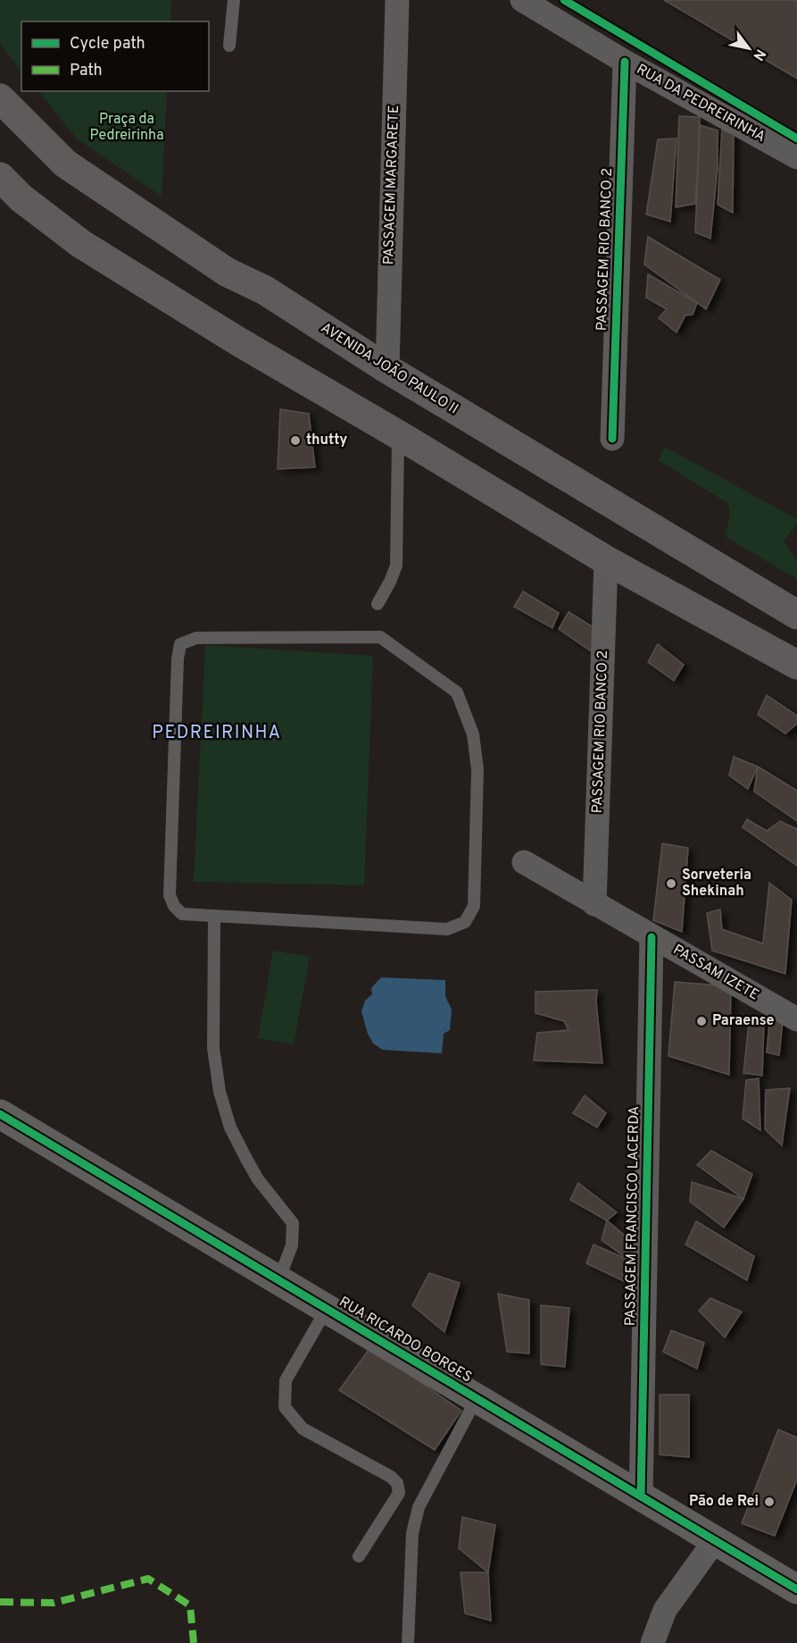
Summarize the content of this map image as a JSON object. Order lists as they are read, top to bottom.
{
  "streets": {
    "main road": ["AVENIDA JOÃO PAULO II"],
    "street": [
      "RUA DA PEDREIRINHA",
      "PASSAGEM MARGARETE",
      "PASSAGEM RIO BANCO 2",
      "PASSAM IZETE",
      "PASSAGEM FRANCISCO LACERDA",
      "RUA RICARDO BORGES"
    ]
  },
  "crossings": [
    ["RUA DA PEDREIRINHA", "PASSAGEM RIO BANCO 2"],
    ["PASSAGEM MARGARETE", "AVENIDA JOÃO PAULO II"],
    ["PASSAGEM RIO BANCO 2", "PASSAM IZETE"],
    ["PASSAM IZETE", "PASSAGEM FRANCISCO LACERDA"],
    ["PASSAGEM FRANCISCO LACERDA", "RUA RICARDO BORGES"]
  ],
  "districts": ["PEDREIRINHA"],
  "parks": ["Praça da Pedreirinha"],
  "places": [
    "thutty",
    "Sorveteria Shekinah",
    "Paraense",
    "Pão de Rei"
  ],
  "legend": ["Cycle path", "Path"],
  "north": "bottom right"
}
